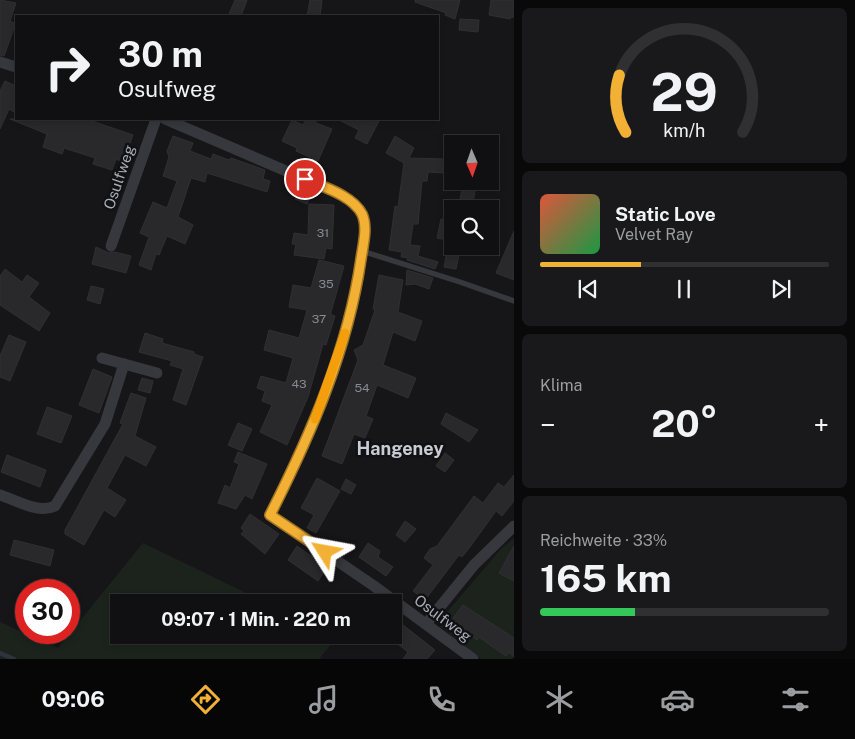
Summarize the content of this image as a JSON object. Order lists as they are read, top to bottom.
{
  "streets": {
    "street": ["Osulfweg"]
  },
  "districts": ["Hangeney"],
  "house_numbers": [
    "31",
    "35",
    "37",
    "43",
    "54"
  ],
  "north": "bottom",
  "page": {
    "turn": ["30 m", "Osulfweg"],
    "song": ["Static Love", "Velvet Ray"],
    "tile": [
      "Klima",
      ["Reichweite · 33%", "165 km"]
    ],
    "heat": ["−", "20°", "+"],
    "limit": "30",
    "trip": "09:07 · 1 Min. · 220 m",
    "tabs": "09:06",
    "gauge": ["29", "km/h"]
  }
}
